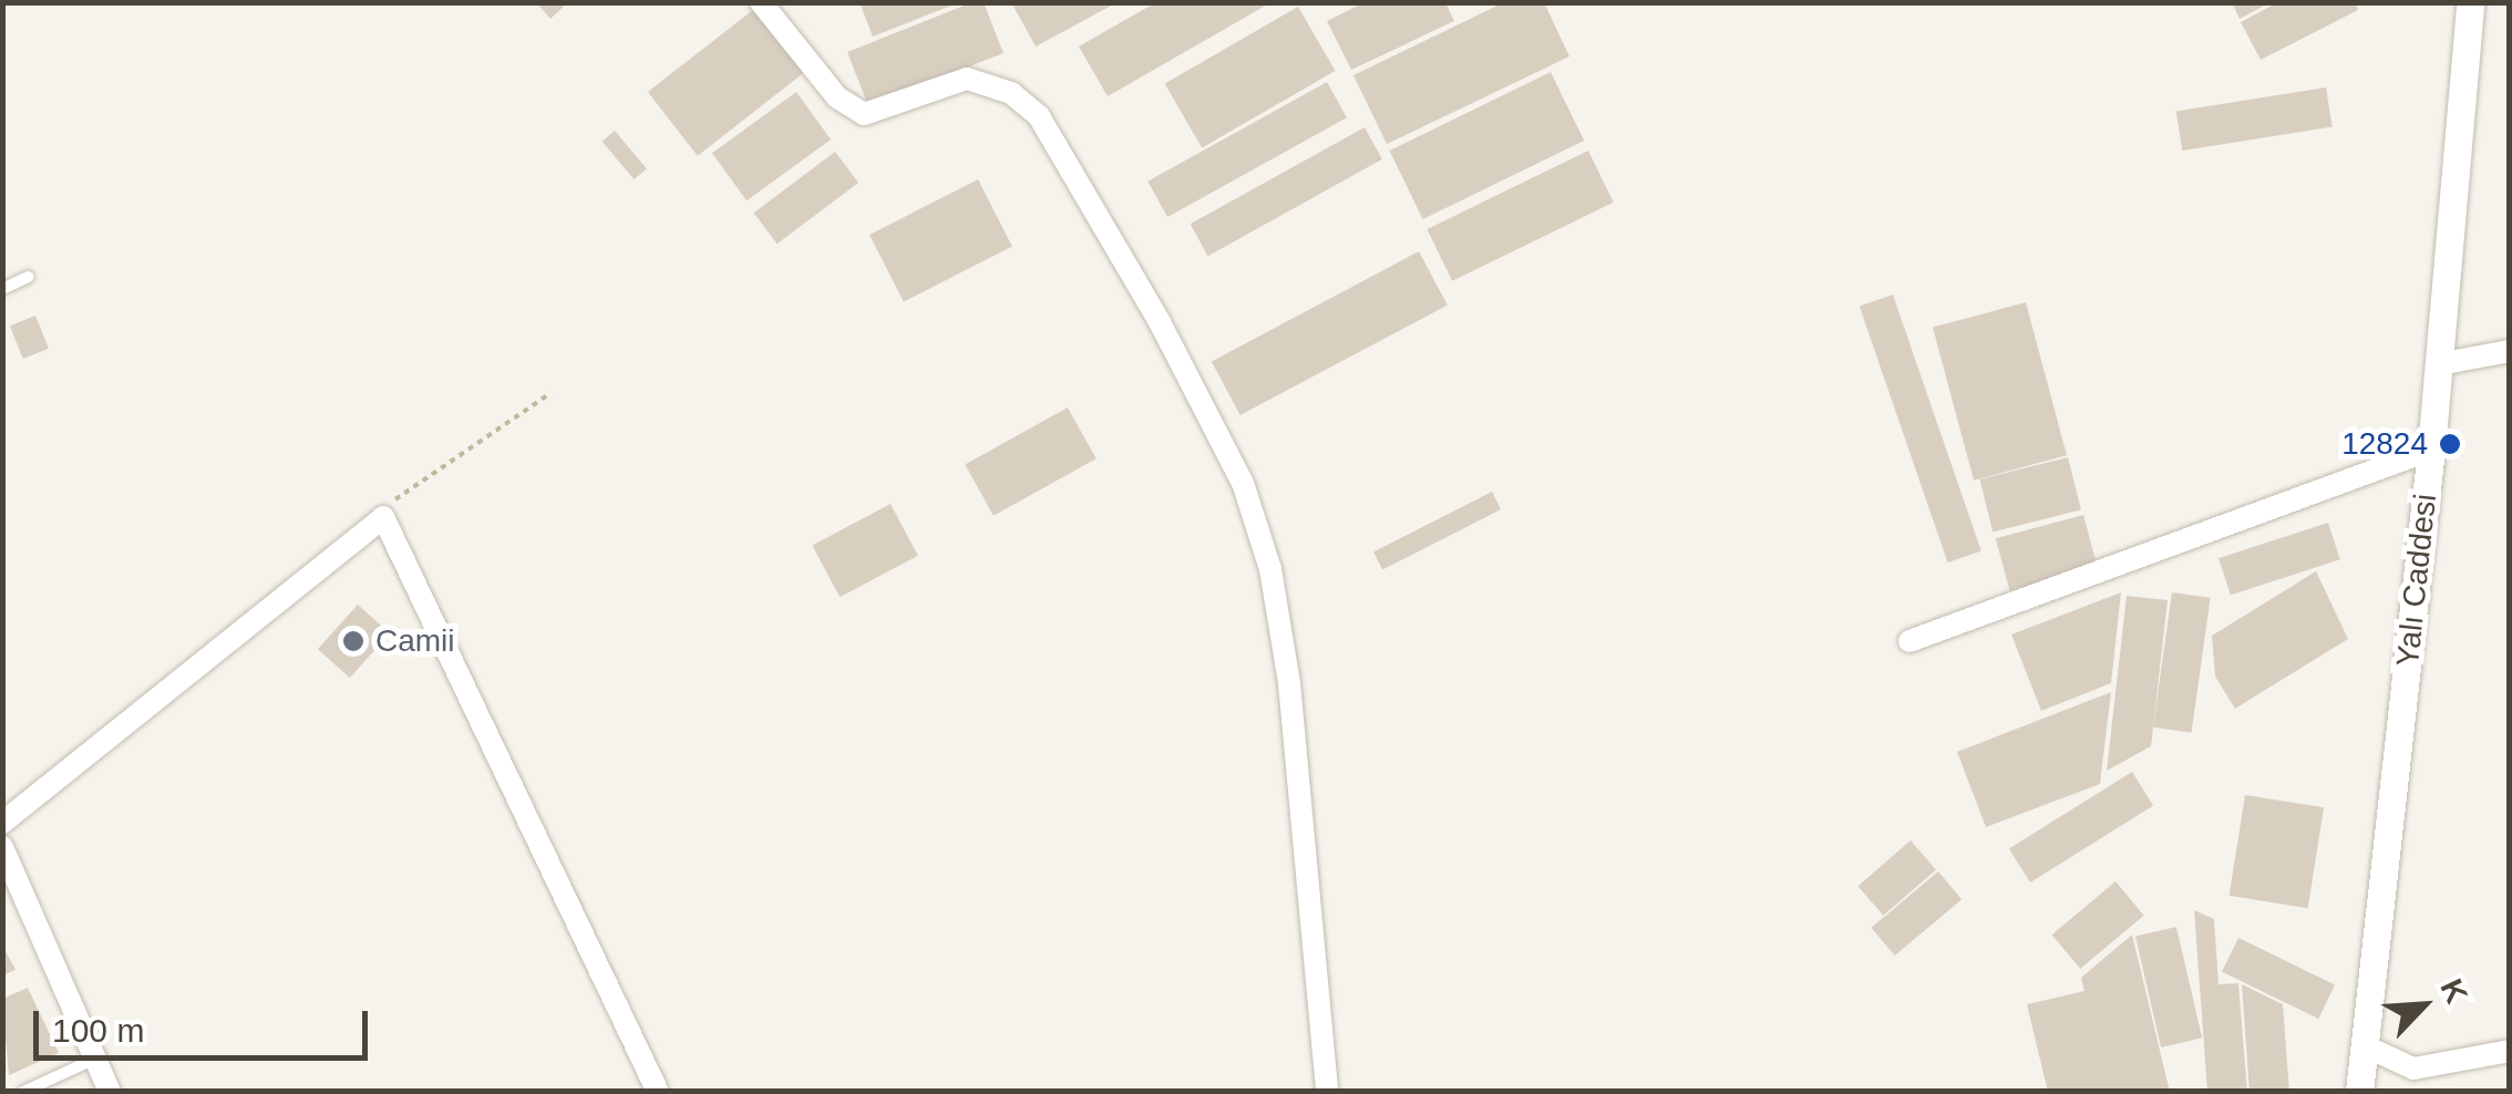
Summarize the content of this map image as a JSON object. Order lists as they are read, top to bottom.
{
  "streets": {
    "street": ["Yalı Caddesi"]
  },
  "places": ["12824", "Camii"],
  "scale_bar": "100 m",
  "north": "top right"
}
